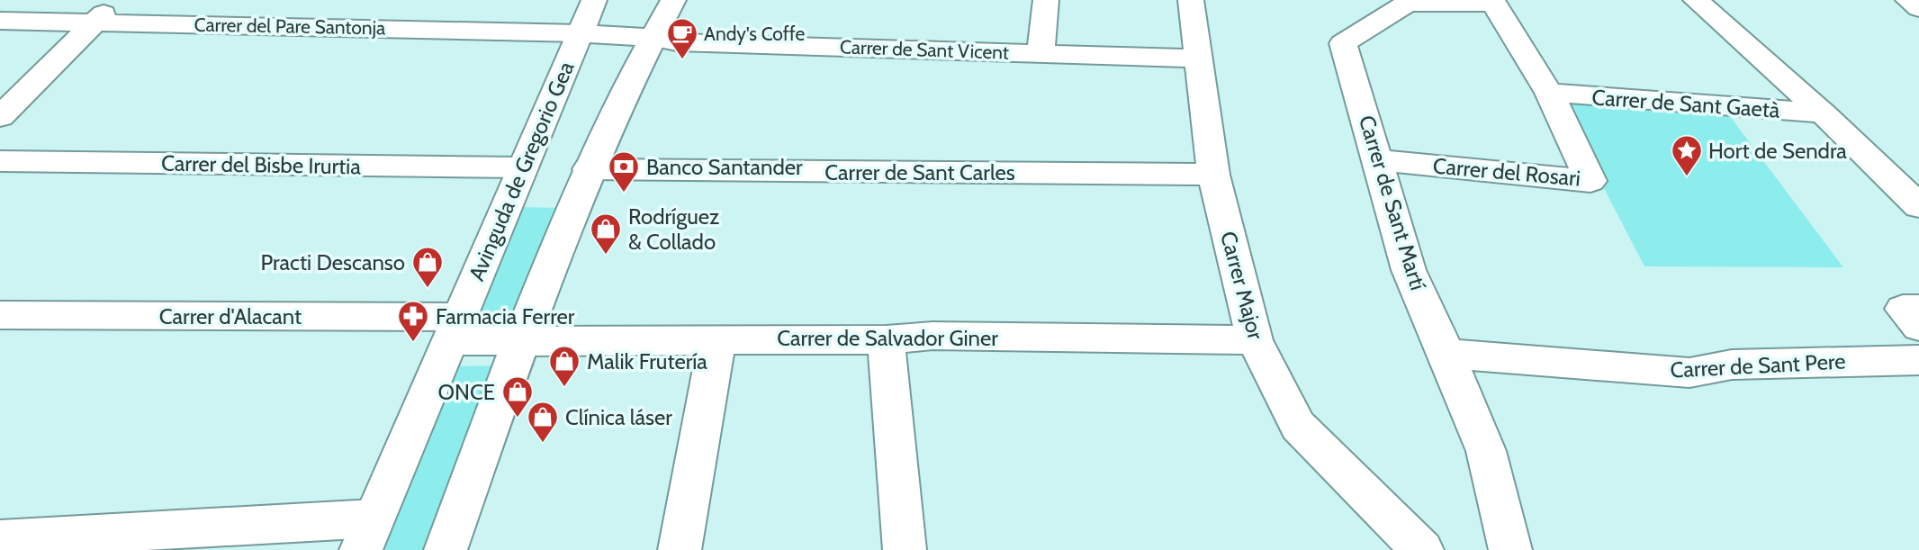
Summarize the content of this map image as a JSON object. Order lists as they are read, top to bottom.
{
  "streets": {
    "street": [
      "Carrer del Pare Santonja",
      "Carrer de Sant Vicent",
      "Carrer de Sant Gaetà",
      "Carrer del Bisbe Irurtia",
      "Avinguda de Gregorio Gea",
      "Carrer de Sant Carles",
      "Carrer del Rosari",
      "Carrer de Sant Martí",
      "Carrer Major",
      "Carrer d'Alacant",
      "Carrer de Salvador Giner",
      "Carrer de Sant Pere"
    ]
  },
  "crossings": [
    ["Carrer del Pare Santonja", "Carrer de Sant Vicent"],
    ["Carrer del Pare Santonja", "Avinguda de Gregorio Gea"],
    ["Carrer de Sant Vicent", "Carrer Major"],
    ["Carrer de Sant Gaetà", "Carrer del Rosari"],
    ["Carrer del Bisbe Irurtia", "Avinguda de Gregorio Gea"],
    ["Avinguda de Gregorio Gea", "Carrer d'Alacant"],
    ["Carrer de Sant Carles", "Carrer Major"],
    ["Carrer del Rosari", "Carrer de Sant Martí"],
    ["Carrer de Sant Martí", "Carrer de Sant Pere"],
    ["Carrer Major", "Carrer de Salvador Giner"],
    ["Carrer d'Alacant", "Carrer de Salvador Giner"]
  ],
  "places": {
    "cafe": ["Andy's Coffe"],
    "place": ["Hort de Sendra"],
    "bank": ["Banco Santander"],
    "shop": [
      "Rodríguez & Collado",
      "Practi Descanso",
      "Malik Frutería",
      "ONCE",
      "Clínica láser"
    ],
    "pharmacy": ["Farmacia Ferrer"]
  }
}
